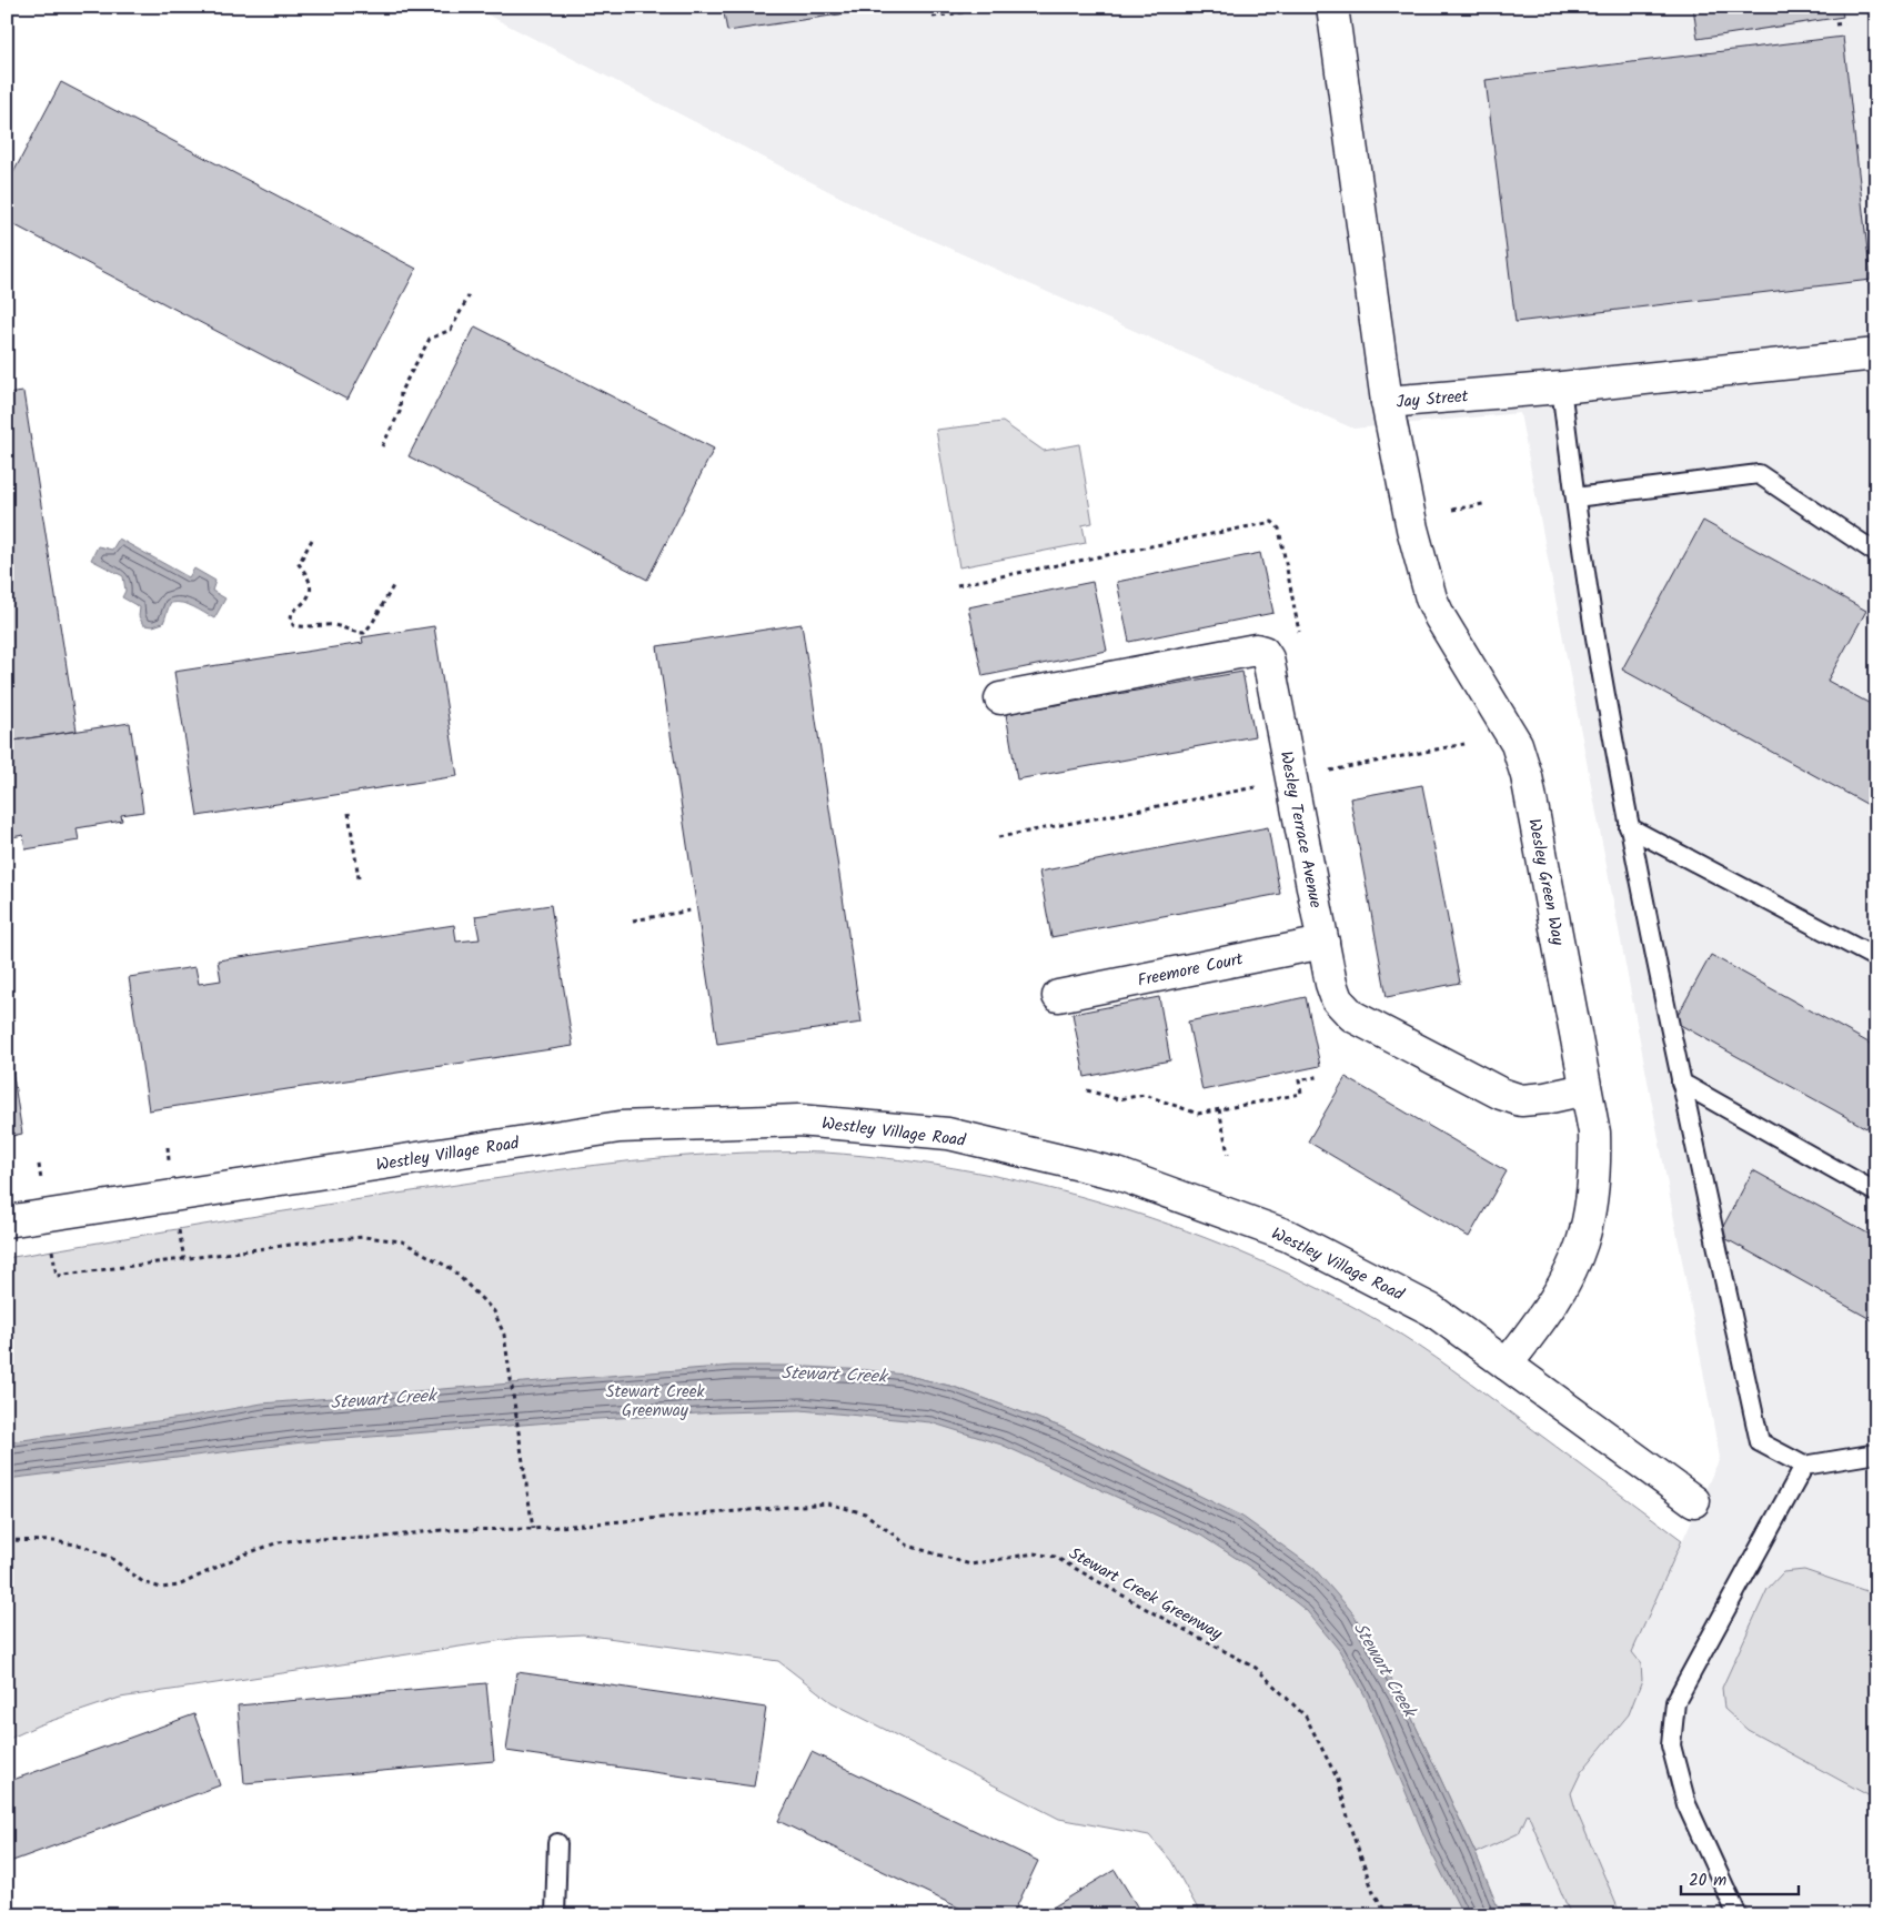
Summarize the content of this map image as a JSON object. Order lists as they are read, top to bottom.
{
  "streets": {
    "street": [
      "Jay Street",
      "Wesley Terrace Avenue",
      "Wesley Green Way",
      "Freemore Court",
      "Westley Village Road"
    ],
    "path": ["Stewart Creek Greenway"]
  },
  "crossings": [
    ["Jay Street", "Wesley Green Way"],
    ["Wesley Terrace Avenue", "Wesley Green Way"],
    ["Wesley Terrace Avenue", "Freemore Court"],
    ["Wesley Green Way", "Westley Village Road"]
  ],
  "water": ["Stewart Creek"],
  "parks": ["Stewart Creek Greenway"],
  "scale_bar": "20 m"
}
